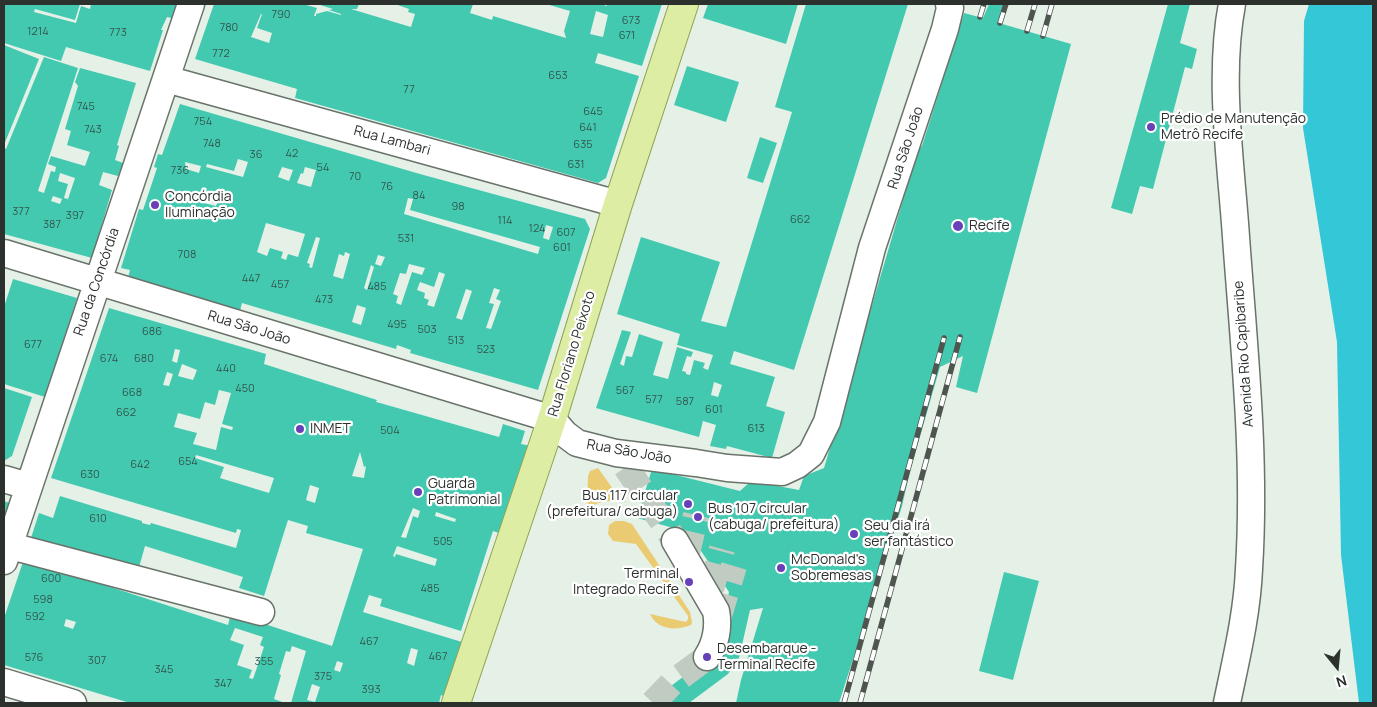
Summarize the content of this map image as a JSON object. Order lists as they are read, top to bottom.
{
  "streets": {
    "main road": ["Rua Floriano Peixoto"],
    "street": [
      "Rua Lambari",
      "Rua São João",
      "Rua da Concórdia",
      "Avenida Rio Capibaribe"
    ]
  },
  "crossings": [
    ["Rua Lambari", "Rua da Concórdia"],
    ["Rua Lambari", "Rua Floriano Peixoto"],
    ["Rua São João", "Rua da Concórdia"],
    ["Rua São João", "Rua Floriano Peixoto"]
  ],
  "places": [
    "Prédio de Manutenção Metrô Recife",
    "Concórdia Iluminação",
    "Recife",
    "INMET",
    "Guarda Patrimonial",
    "Bus 117 circular (prefeitura/ cabuga)",
    "Bus 107 circular (cabuga/ prefeitura)",
    "Seu dia irá ser fantástico",
    "McDonald's Sobremesas",
    "Terminal Integrado Recife",
    "Desembarque - Terminal Recife"
  ],
  "house_numbers": [
    "790",
    "673",
    "780",
    "1214",
    "773",
    "671",
    "772",
    "653",
    "77",
    "745",
    "645",
    "754",
    "641",
    "743",
    "748",
    "635",
    "42",
    "36",
    "631",
    "54",
    "736",
    "70",
    "76",
    "84",
    "98",
    "377",
    "397",
    "662",
    "114",
    "387",
    "124",
    "607",
    "531",
    "601",
    "708",
    "447",
    "457",
    "485",
    "473",
    "495",
    "503",
    "686",
    "513",
    "677",
    "523",
    "674",
    "680",
    "440",
    "450",
    "567",
    "668",
    "577",
    "587",
    "601",
    "662",
    "613",
    "504",
    "654",
    "642",
    "630",
    "610",
    "505",
    "600",
    "485",
    "598",
    "592",
    "467",
    "467",
    "576",
    "307",
    "355",
    "345",
    "375",
    "347",
    "393"
  ],
  "north": "bottom"
}
